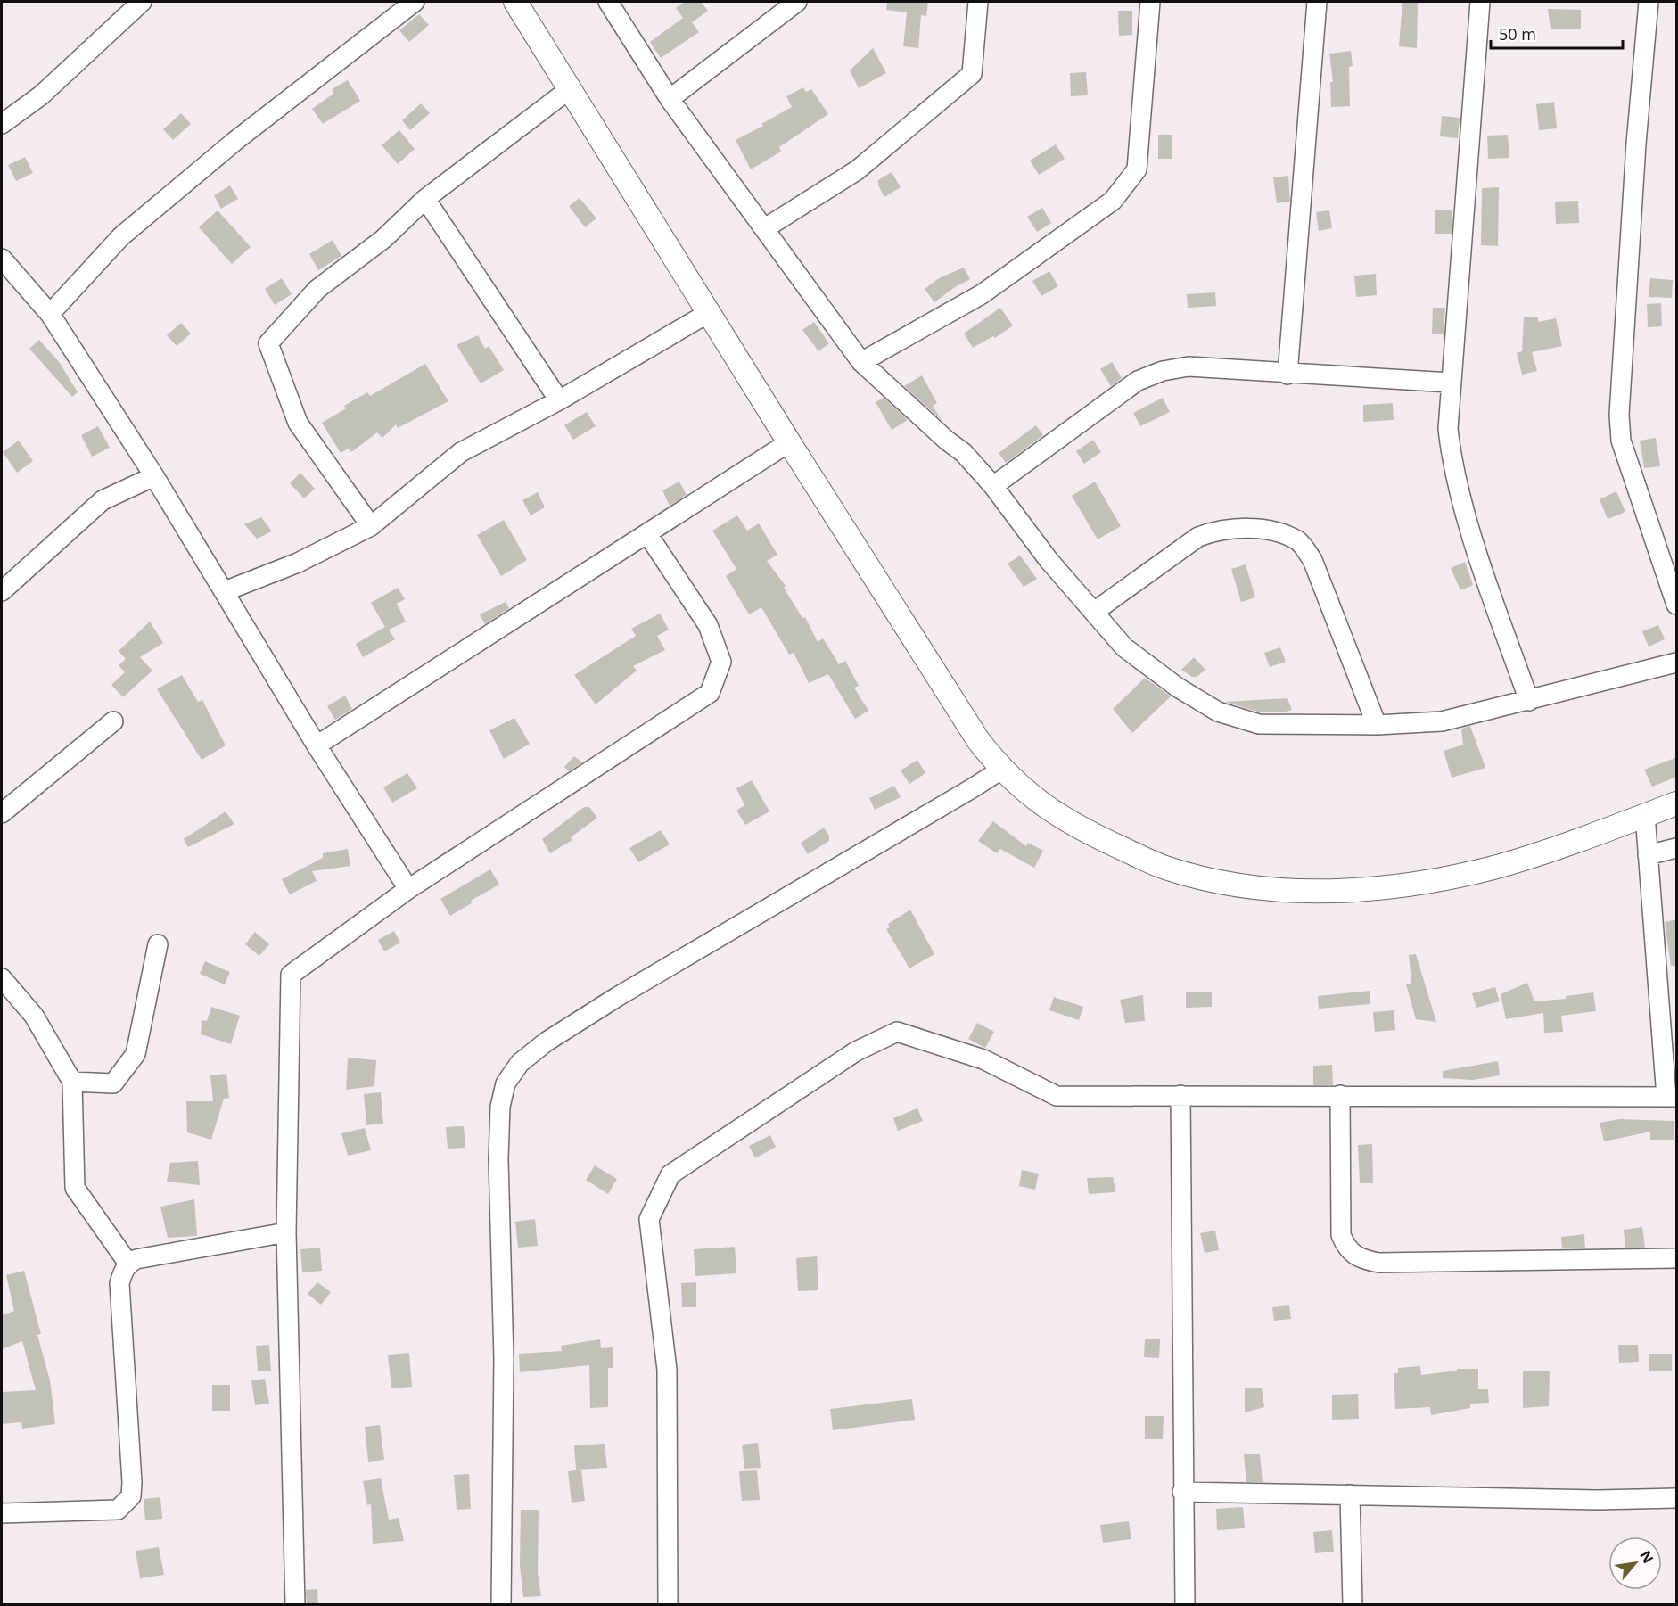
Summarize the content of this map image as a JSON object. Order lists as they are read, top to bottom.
{
  "scale_bar": "50 m",
  "north": "top right"
}
